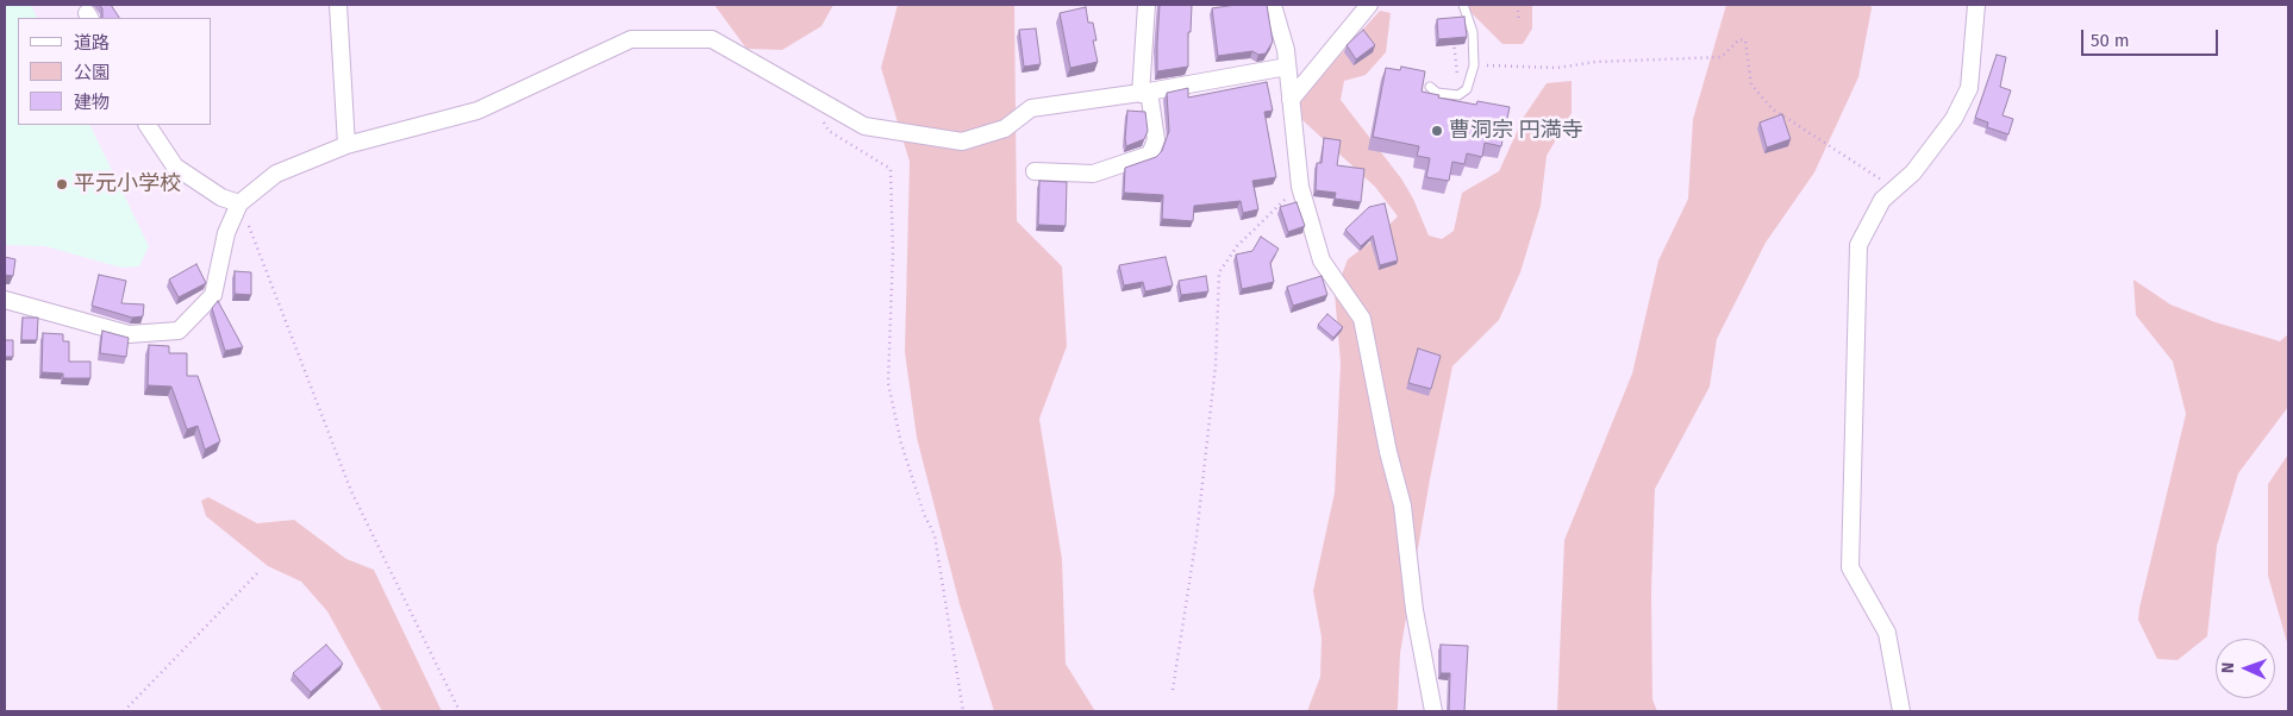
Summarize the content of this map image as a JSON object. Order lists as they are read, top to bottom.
{
  "places": ["曹洞宗 円満寺", "平元小学校"],
  "legend": ["道路", "公園", "建物"],
  "scale_bar": "50 m",
  "north": "left"
}
